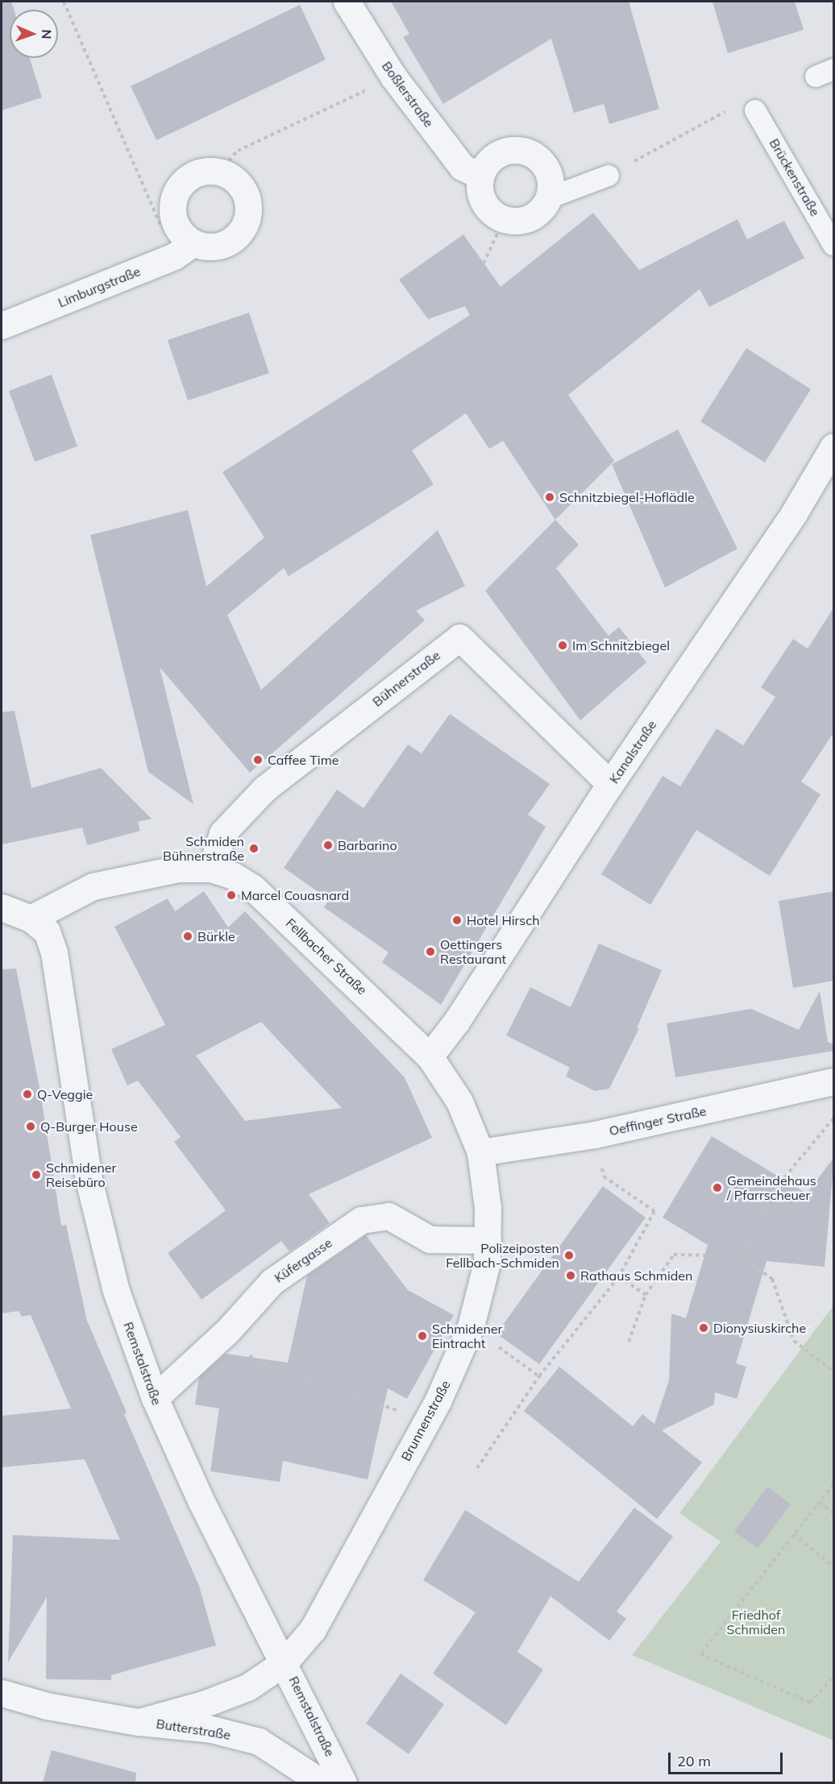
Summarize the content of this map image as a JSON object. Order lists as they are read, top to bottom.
{
  "streets": {
    "street": [
      "Boßlerstraße",
      "Limburgstraße",
      "Bühnerstraße",
      "Kanalstraße",
      "Fellbacher Straße",
      "Oeffinger Straße",
      "Küfergasse",
      "Remstalstraße",
      "Brunnenstraße",
      "Butterstraße"
    ],
    "lane": ["Brückenstraße"]
  },
  "crossings": [
    ["Bühnerstraße", "Kanalstraße"],
    ["Bühnerstraße", "Fellbacher Straße"],
    ["Kanalstraße", "Fellbacher Straße"],
    ["Fellbacher Straße", "Oeffinger Straße"],
    ["Fellbacher Straße", "Remstalstraße"],
    ["Fellbacher Straße", "Brunnenstraße"],
    ["Oeffinger Straße", "Brunnenstraße"],
    ["Küfergasse", "Remstalstraße"],
    ["Küfergasse", "Brunnenstraße"],
    ["Remstalstraße", "Brunnenstraße"],
    ["Remstalstraße", "Butterstraße"],
    ["Brunnenstraße", "Butterstraße"]
  ],
  "parks": ["Friedhof Schmiden"],
  "places": [
    "Schnitzbiegel-Hoflädle",
    "Im Schnitzbiegel",
    "Caffee Time",
    "Barbarino",
    "Schmiden Bühnerstraße",
    "Marcel Couasnard",
    "Hotel Hirsch",
    "Bürkle",
    "Oettingers Restaurant",
    "Q-Veggie",
    "Q-Burger House",
    "Schmidener Reisebüro",
    "Gemeindehaus / Pfarrscheuer",
    "Polizeiposten Fellbach-Schmiden",
    "Rathaus Schmiden",
    "Dionysiuskirche",
    "Schmidener Eintracht"
  ],
  "scale_bar": "20 m",
  "north": "right"
}
